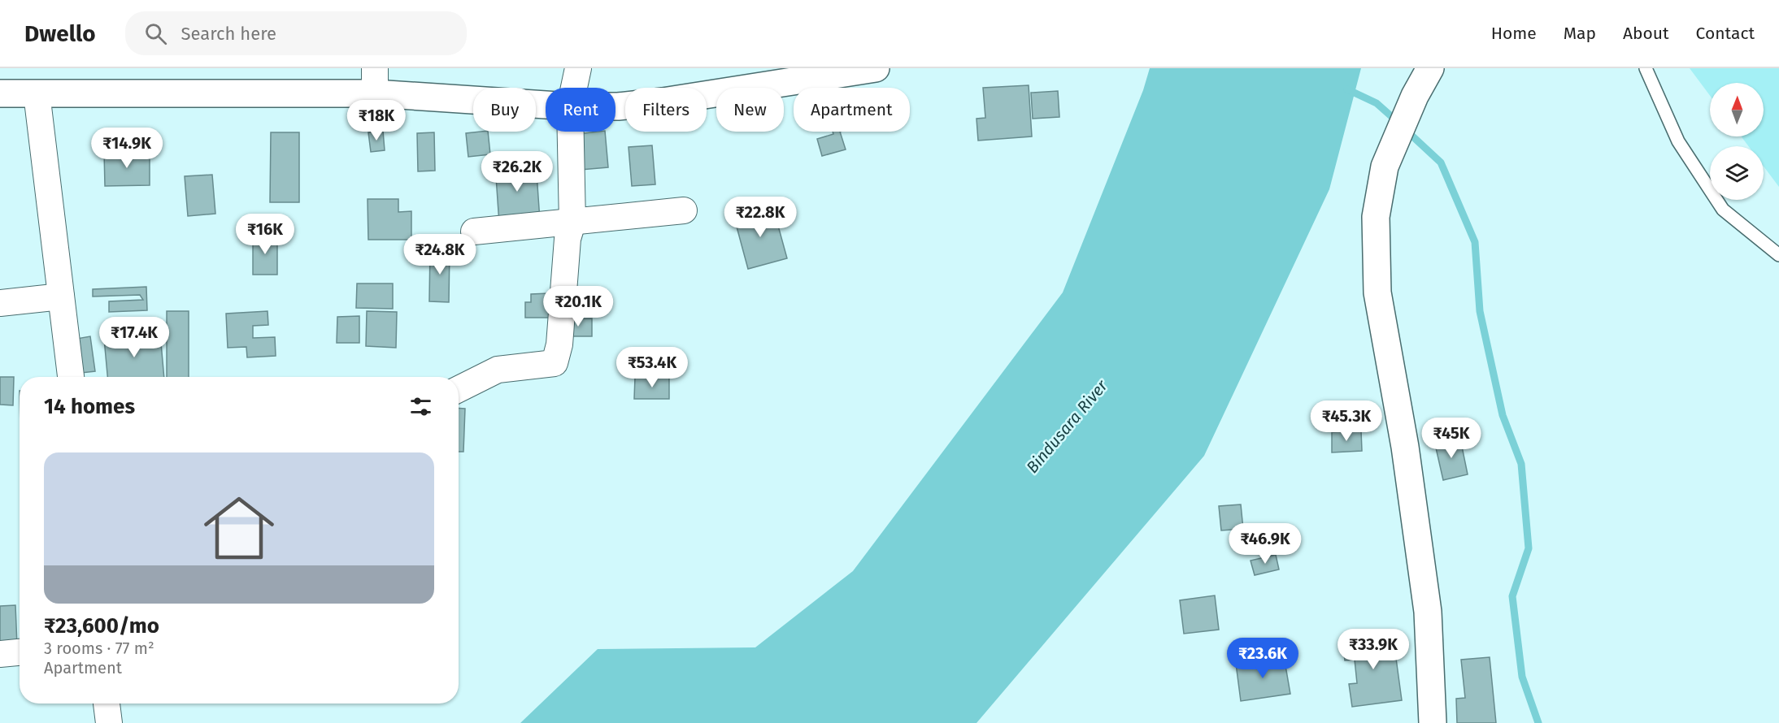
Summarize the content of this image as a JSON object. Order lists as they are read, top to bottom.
{
  "water": ["Bindusara River"],
  "north": "top",
  "page": {
    "header": "Dwello",
    "search": "Search here",
    "nav": [
      "Home",
      "Map",
      "About",
      "Contact"
    ],
    "chip": [
      "Buy",
      "Rent",
      "Filters",
      "New",
      "Apartment"
    ],
    "price": [
      "₹18K",
      "₹14.9K",
      "₹26.2K",
      "₹22.8K",
      "₹16K",
      "₹24.8K",
      "₹20.1K",
      "₹17.4K",
      "₹53.4K",
      "₹45.3K",
      "₹45K",
      "₹46.9K",
      "₹33.9K",
      "₹23.6K"
    ],
    "heading": "14 homes",
    "list": [
      {
        "name": "₹23,600/mo",
        "note": "3 rooms · 77 m² · Apartment"
      }
    ]
  }
}
